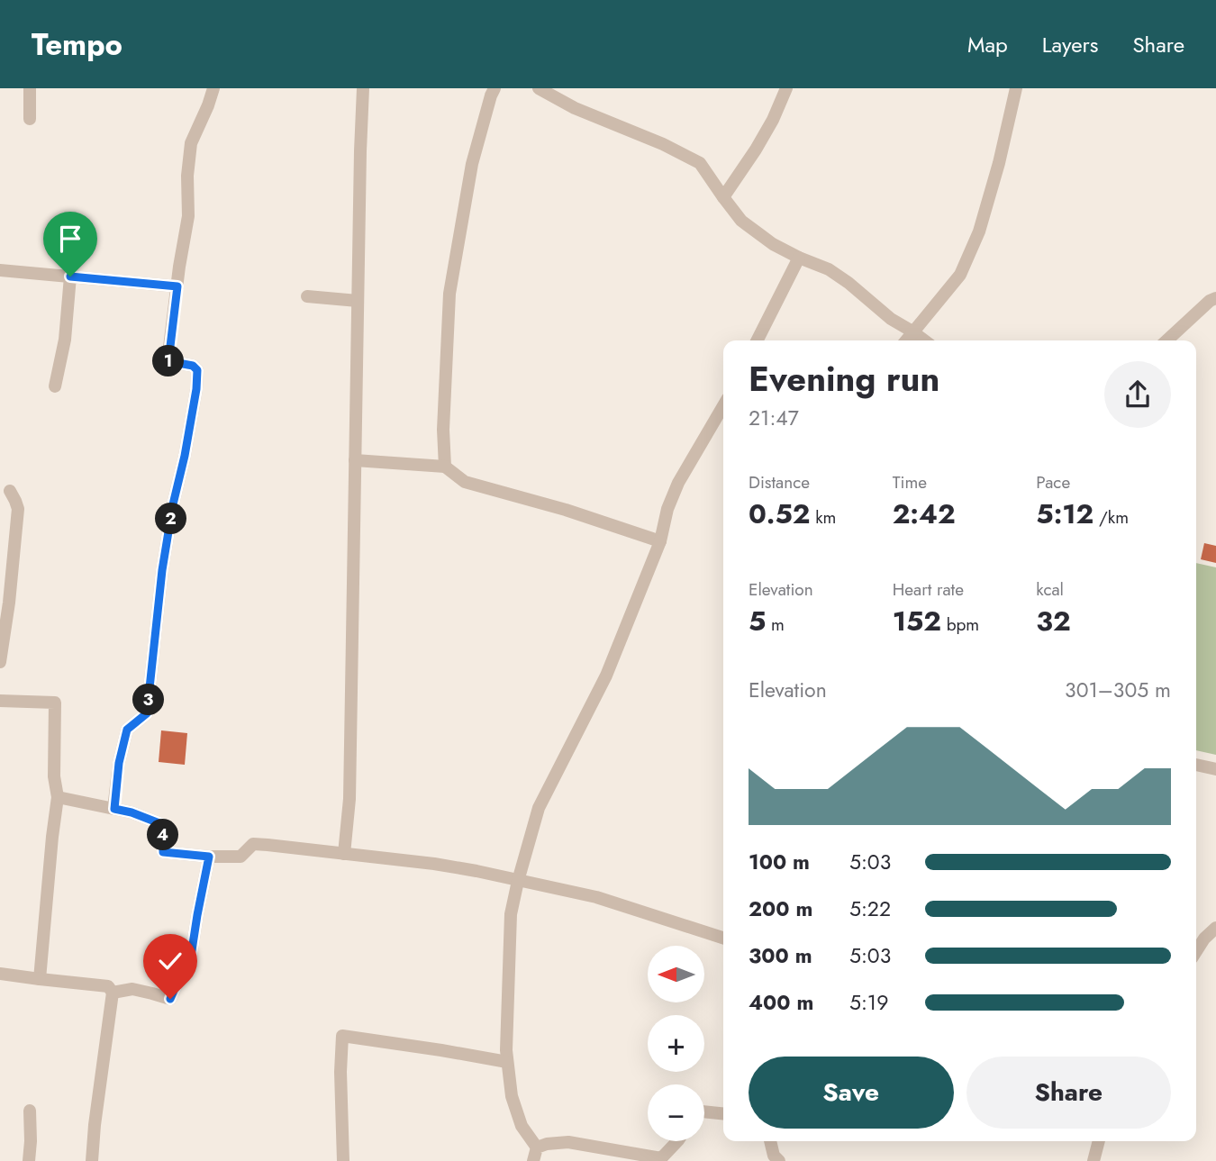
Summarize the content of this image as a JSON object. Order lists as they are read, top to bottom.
{
  "north": "left",
  "page": {
    "header": "Tempo",
    "nav": ["Map", "Layers", "Share"],
    "heading": ["Evening run", "21:47"],
    "pins": [
      "1",
      "2",
      "3",
      "4"
    ],
    "stats": [
      ["Distance", "0.52 km"],
      ["Time", "2:42"],
      ["Pace", "5:12 /km"],
      ["Elevation", "5 m"],
      ["Heart rate", "152 bpm"],
      ["kcal", "32"]
    ],
    "chart": ["Elevation", "301–305 m"],
    "list": [
      {
        "name": "100 m",
        "note": "5:03"
      },
      {
        "name": "200 m",
        "note": "5:22"
      },
      {
        "name": "300 m",
        "note": "5:03"
      },
      {
        "name": "400 m",
        "note": "5:19"
      }
    ],
    "map_buttons": ["+", "−"],
    "buttons": ["Save", "Share"]
  }
}
